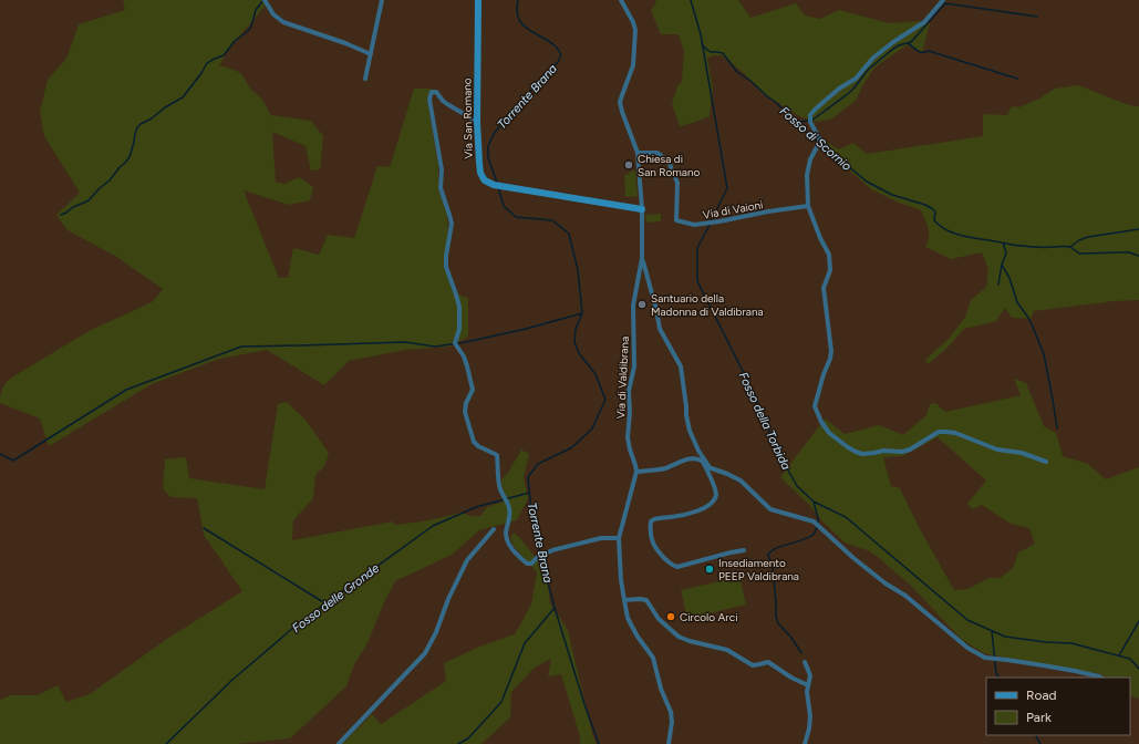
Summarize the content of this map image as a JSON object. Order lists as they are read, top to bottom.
{
  "streets": {
    "street": ["Via San Romano", "Via di Vaioni", "Via di Valdibrana"]
  },
  "crossings": [
    ["Via San Romano", "Via di Valdibrana"],
    ["Via di Vaioni", "Via di Valdibrana"]
  ],
  "water": [
    "Torrente Brana",
    "Fosso di Scornio",
    "Fosso della Torbida",
    "Fosso delle Gronde"
  ],
  "places": [
    "Chiesa di San Romano",
    "Santuario della Madonna di Valdibrana",
    "Insediamento PEEP Valdibrana",
    "Circolo Arci"
  ],
  "legend": ["Road", "Park"]
}
